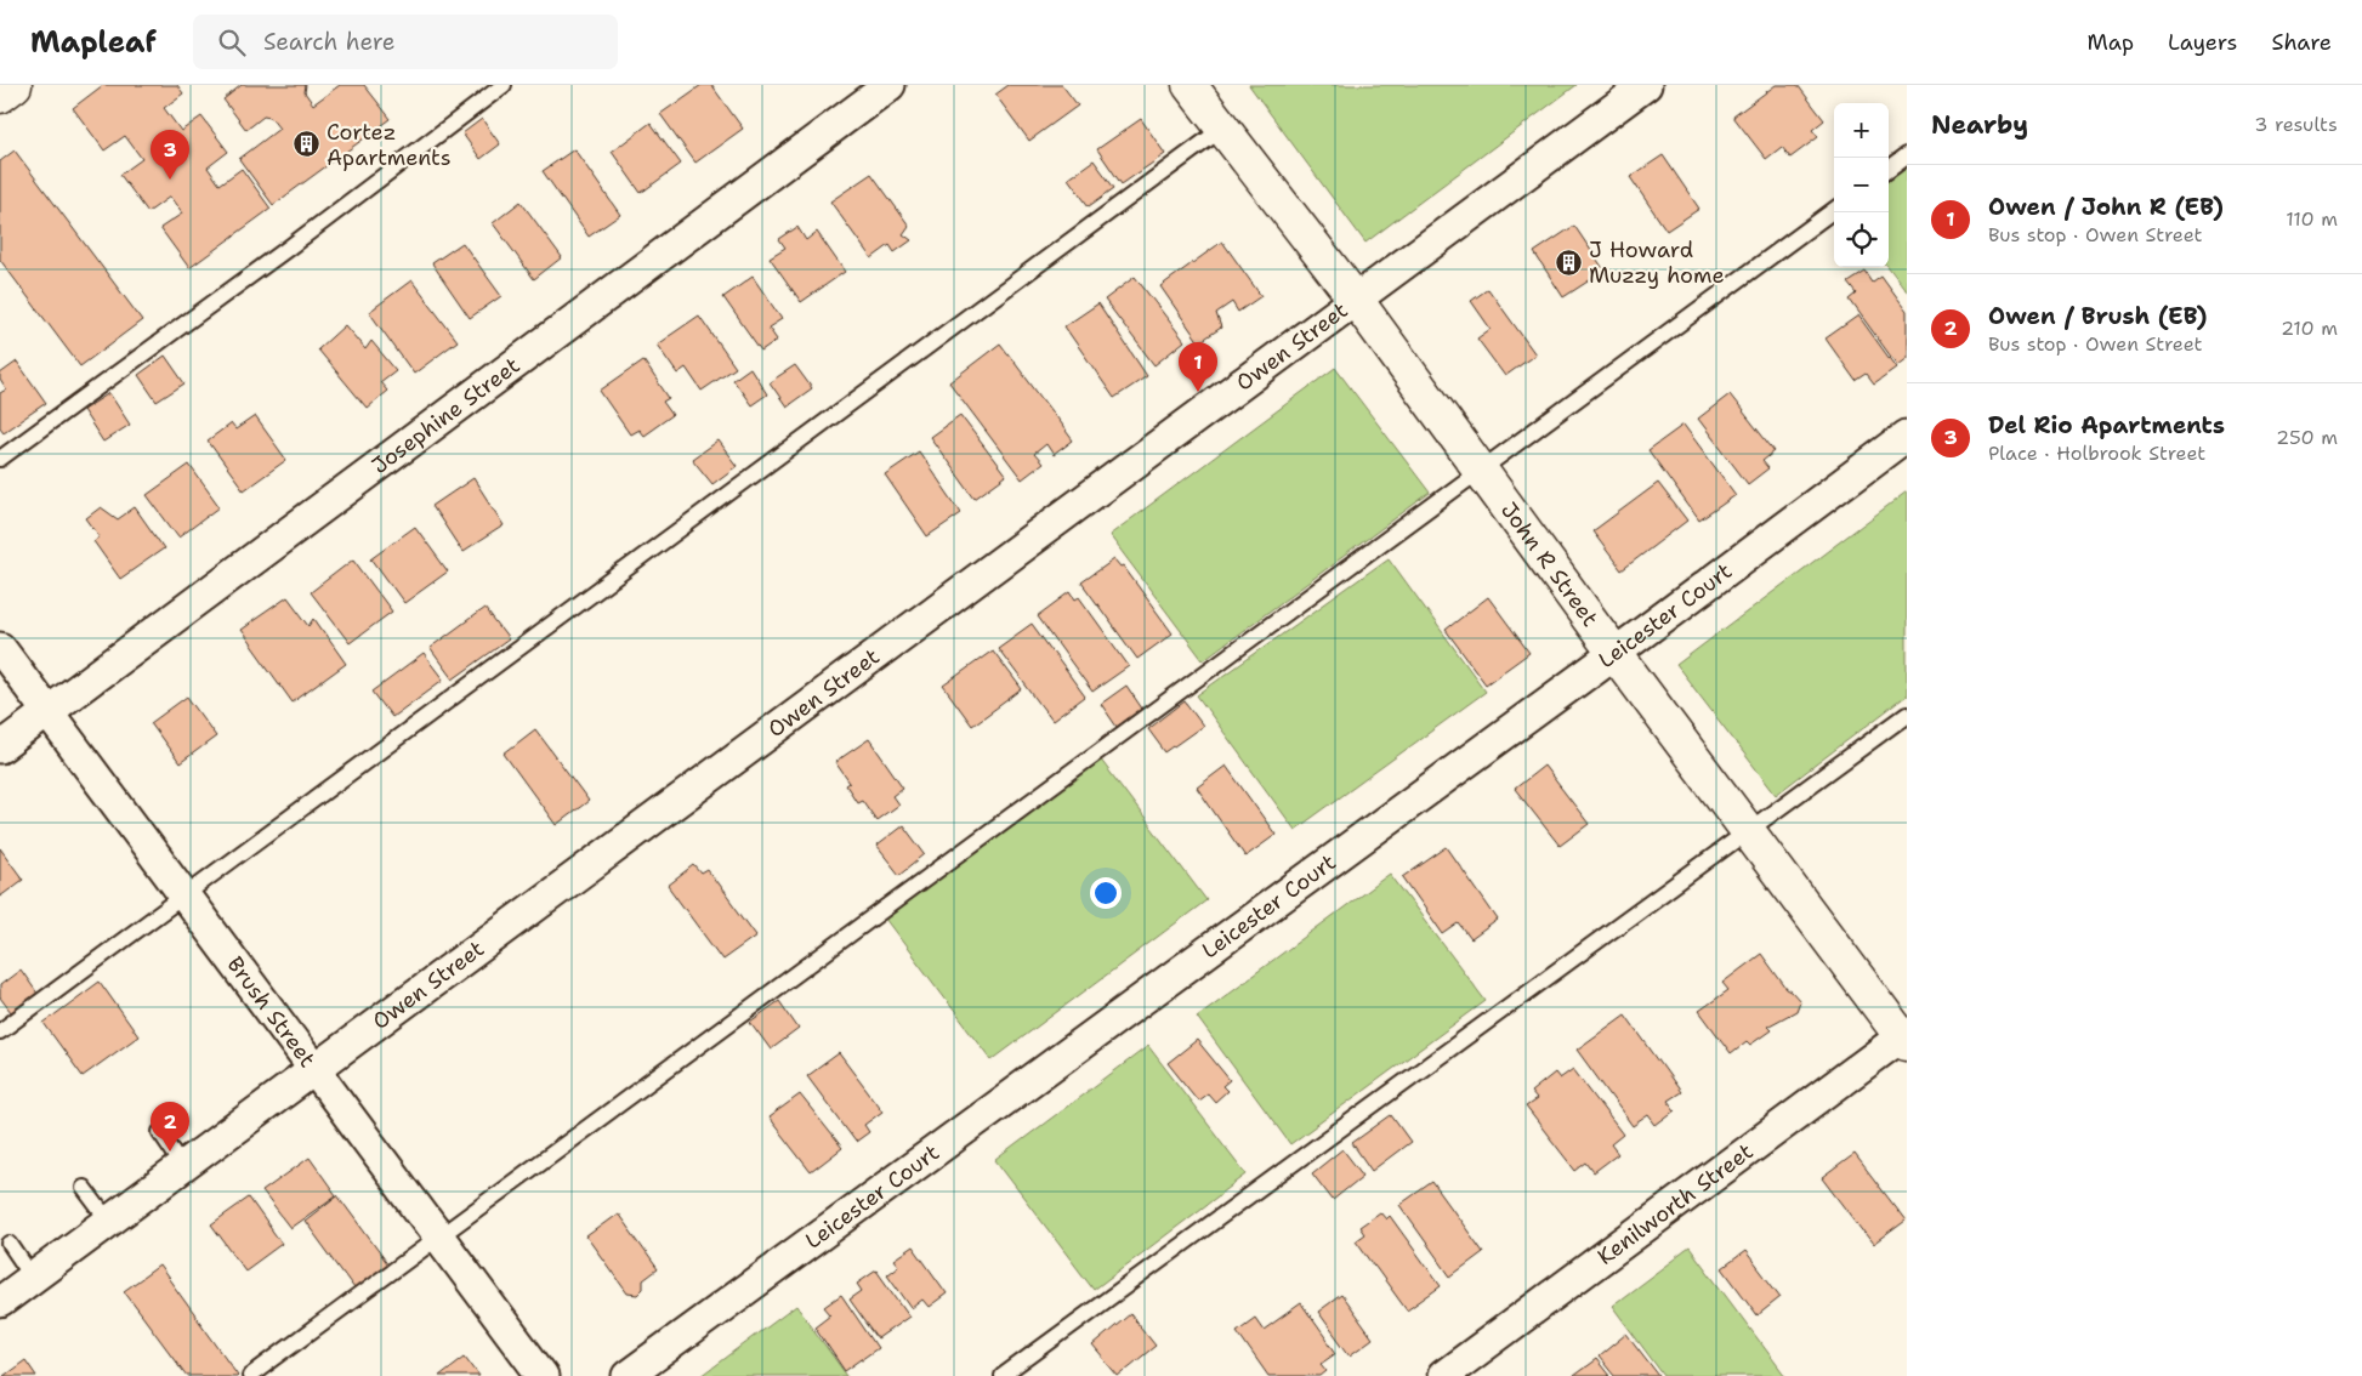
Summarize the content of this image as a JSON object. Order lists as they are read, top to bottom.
{
  "streets": {
    "street": [
      "Owen Street",
      "Josephine Street",
      "John R Street",
      "Leicester Court",
      "Brush Street",
      "Kenilworth Street"
    ]
  },
  "crossings": [
    ["Owen Street", "John R Street"],
    ["Owen Street", "Brush Street"],
    ["Josephine Street", "Brush Street"],
    ["John R Street", "Leicester Court"],
    ["John R Street", "Kenilworth Street"]
  ],
  "places": {
    "building": ["Cortez Apartments", "J Howard Muzzy home"]
  },
  "page": {
    "header": "Mapleaf",
    "search": "Search here",
    "nav": ["Map", "Layers", "Share"],
    "heading": ["Nearby", "3 results"],
    "map_buttons": ["+", "−"],
    "pins": ["3", "1", "2"],
    "list": [
      {
        "mark": "1",
        "name": "Owen / John R (EB)",
        "note": "Bus stop · Owen Street",
        "value": "110 m"
      },
      {
        "mark": "2",
        "name": "Owen / Brush (EB)",
        "note": "Bus stop · Owen Street",
        "value": "210 m"
      },
      {
        "mark": "3",
        "name": "Del Rio Apartments",
        "note": "Place · Holbrook Street",
        "value": "250 m"
      }
    ]
  }
}
